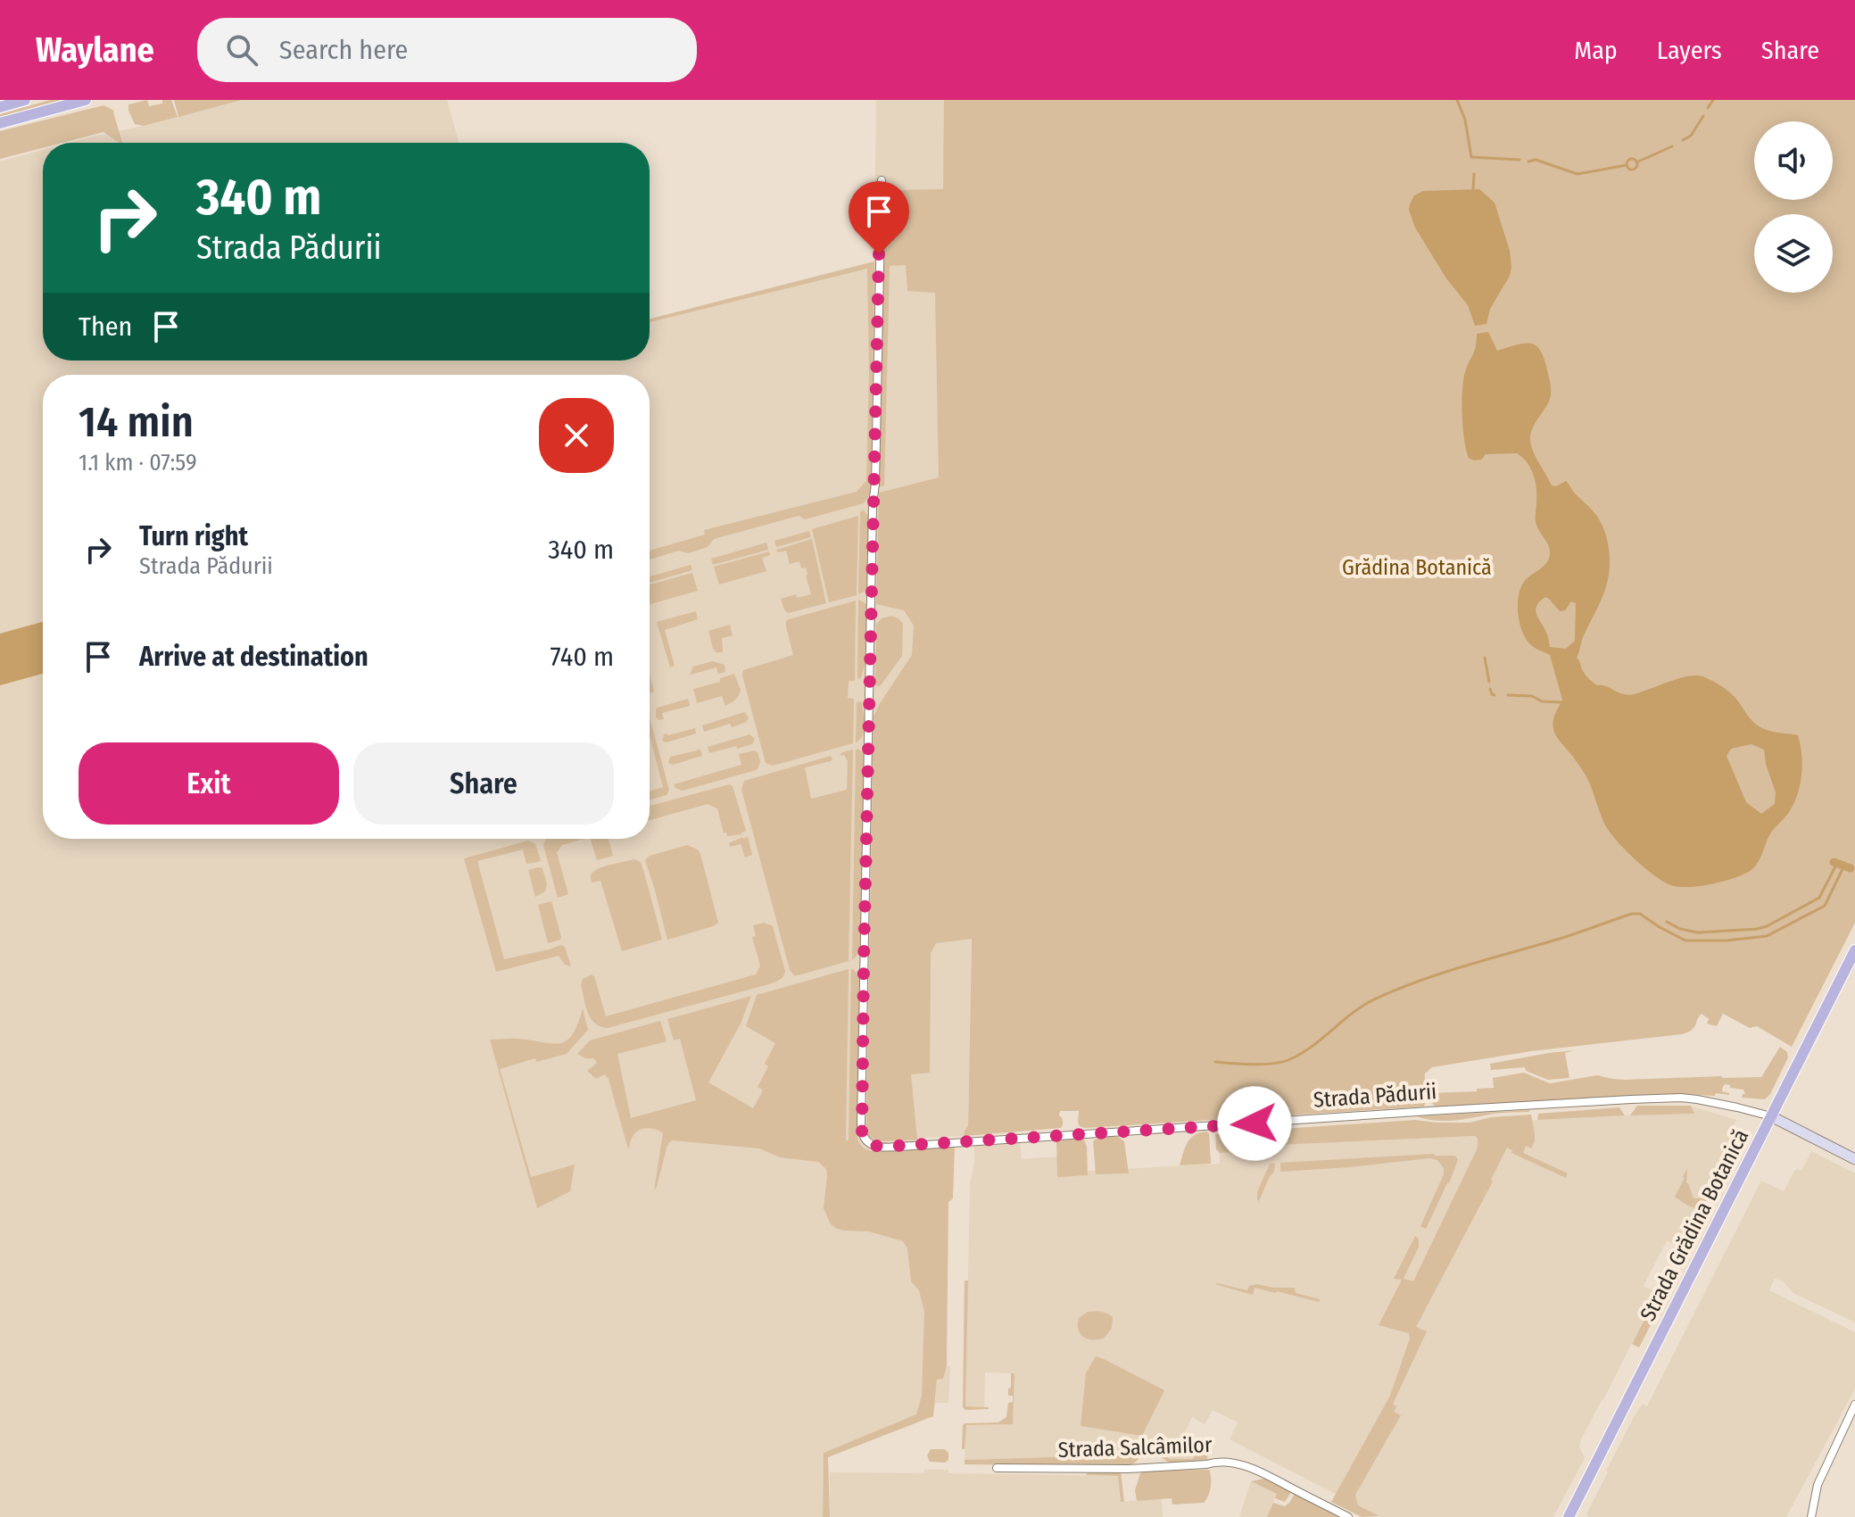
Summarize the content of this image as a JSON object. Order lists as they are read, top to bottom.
{
  "streets": {
    "main road": ["Strada Pădurii", "Strada Grădina Botanică"],
    "street": ["Strada Salcâmilor"]
  },
  "crossings": [
    ["Strada Pădurii", "Strada Grădina Botanică"]
  ],
  "parks": ["Grădina Botanică"],
  "page": {
    "header": "Waylane",
    "search": "Search here",
    "nav": ["Map", "Layers", "Share"],
    "turn": ["340 m", "Strada Pădurii"],
    "then": "Then",
    "heading": ["14 min", "1.1 km · 07:59"],
    "list": [
      {
        "name": "Turn right",
        "note": "Strada Pădurii",
        "value": "340 m"
      },
      {
        "name": "Arrive at destination",
        "value": "740 m"
      }
    ],
    "buttons": ["Exit", "Share"]
  }
}
